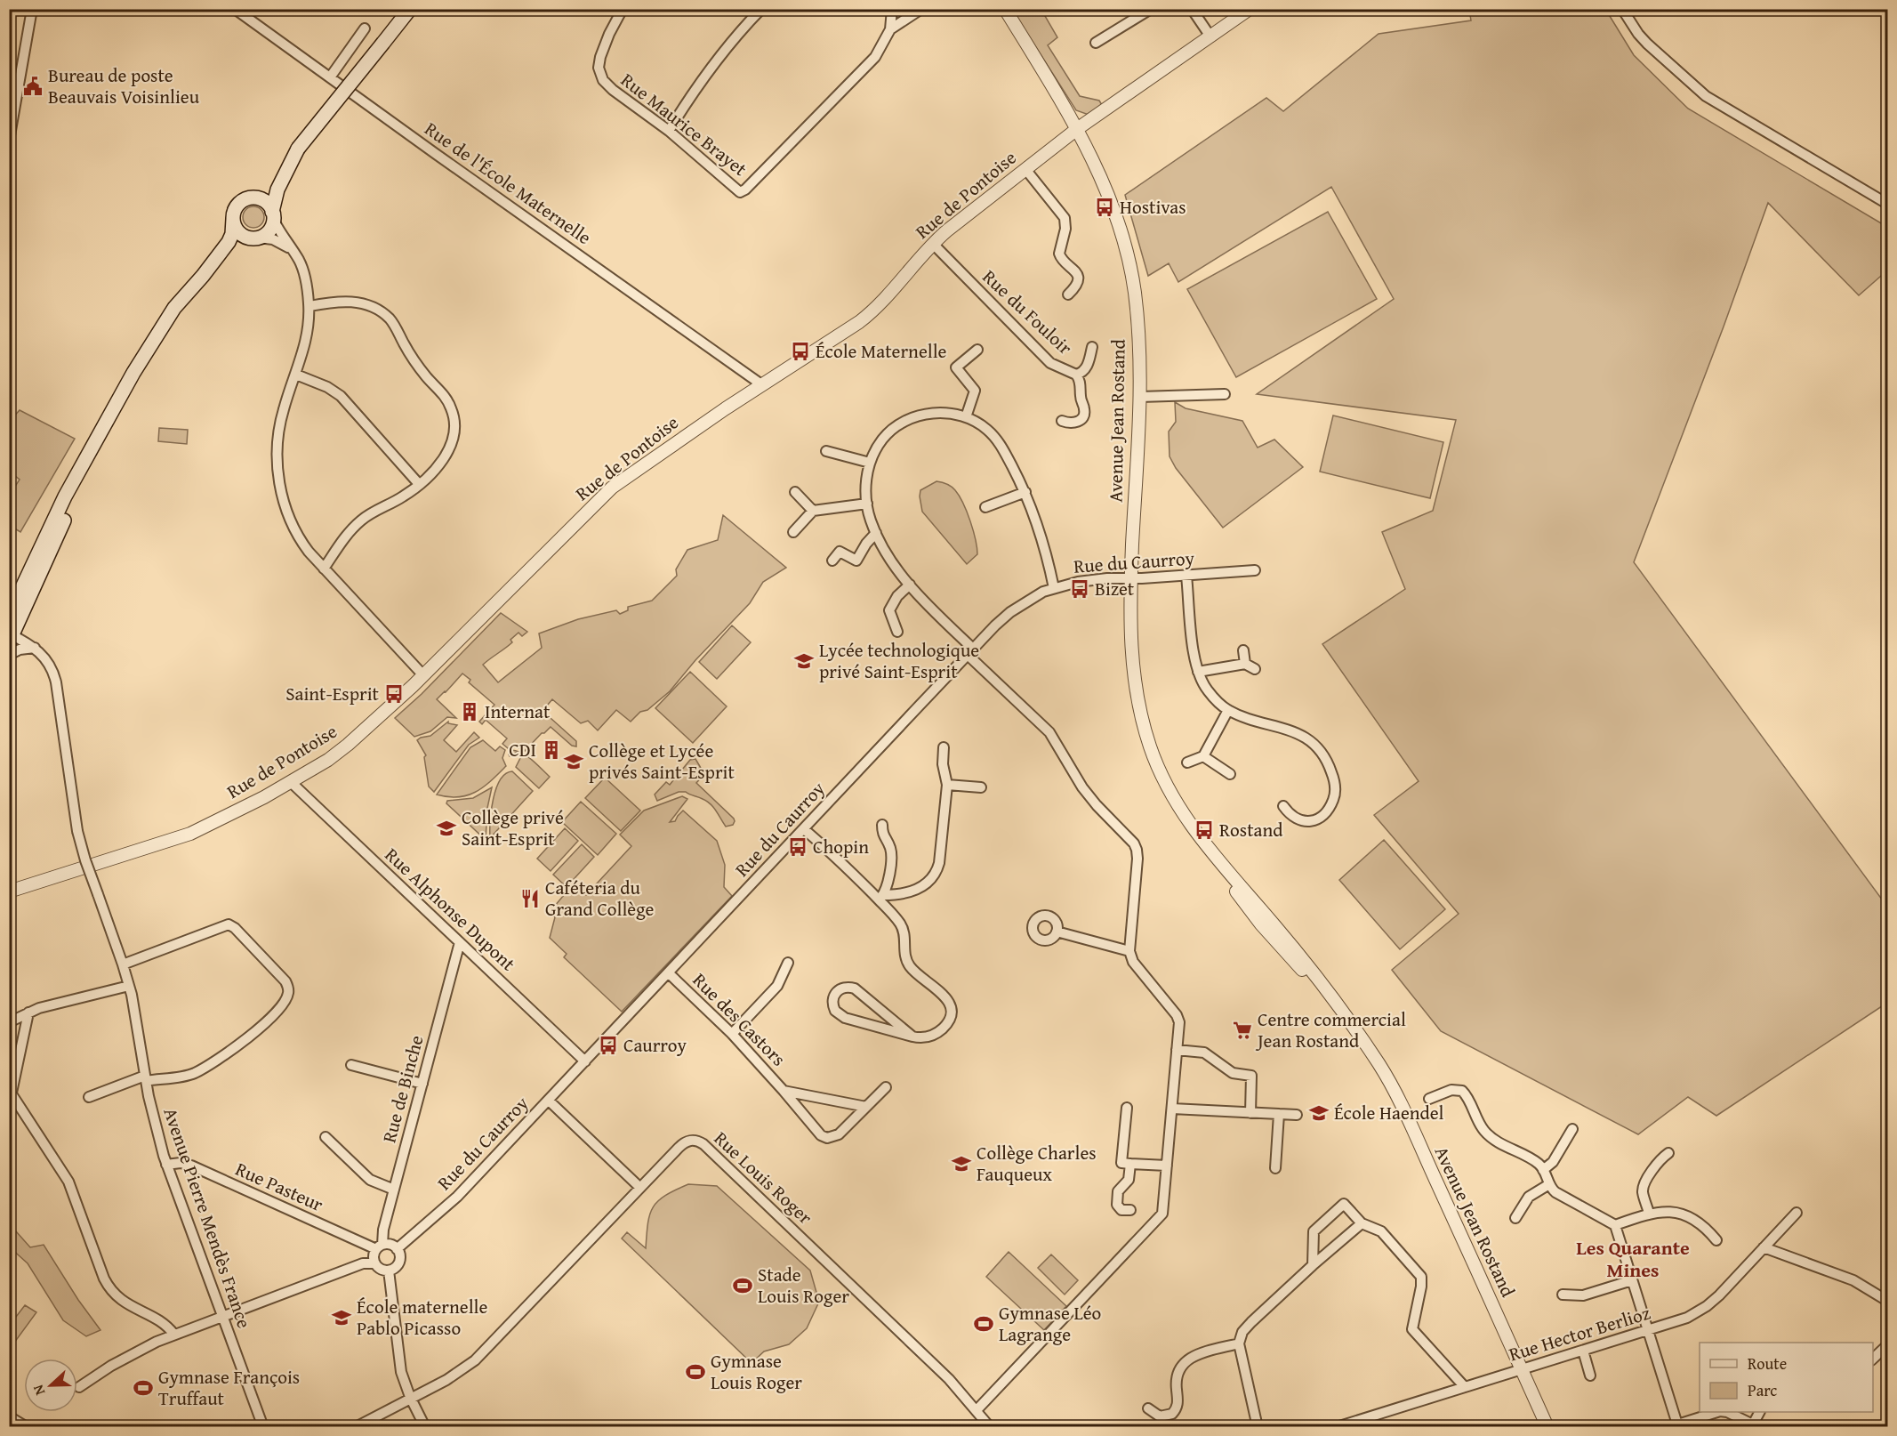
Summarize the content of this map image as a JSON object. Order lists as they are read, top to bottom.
{
  "streets": {
    "street": [
      "Rue Maurice Brayet",
      "Rue de l'École Maternelle",
      "Rue de Pontoise",
      "Rue du Fouloir",
      "Avenue Jean Rostand",
      "Rue du Caurroy",
      "Rue Alphonse Dupont",
      "Rue des Castors",
      "Rue de Binche",
      "Rue Louis Roger",
      "Rue Pasteur",
      "Avenue Pierre Mendès France",
      "Rue Hector Berlioz"
    ]
  },
  "crossings": [
    ["Rue de l'École Maternelle", "Rue de Pontoise"],
    ["Rue de Pontoise", "Rue du Fouloir"],
    ["Rue de Pontoise", "Avenue Jean Rostand"],
    ["Rue de Pontoise", "Rue Alphonse Dupont"],
    ["Avenue Jean Rostand", "Rue du Caurroy"],
    ["Avenue Jean Rostand", "Rue Hector Berlioz"],
    ["Rue du Caurroy", "Rue Alphonse Dupont"],
    ["Rue du Caurroy", "Rue des Castors"],
    ["Rue du Caurroy", "Rue de Binche"],
    ["Rue du Caurroy", "Rue Pasteur"],
    ["Rue Alphonse Dupont", "Rue de Binche"],
    ["Rue de Binche", "Rue Pasteur"],
    ["Rue Pasteur", "Avenue Pierre Mendès France"]
  ],
  "districts": ["Les Quarante Mines"],
  "places": {
    "public building": ["Bureau de poste Beauvais Voisinlieu"],
    "bus stop": [
      "Hostivas",
      "École Maternelle",
      "Bizet",
      "Saint-Esprit",
      "Rostand",
      "Chopin",
      "Caurroy"
    ],
    "school or university": [
      "Lycée technologique privé Saint-Esprit",
      "Collège et Lycée privés Saint-Esprit",
      "Collège privé Saint-Esprit",
      "École Haendel",
      "Collège Charles Fauqueux",
      "École maternelle Pablo Picasso"
    ],
    "building": ["Internat", "CDI"],
    "restaurant": ["Caféteria du Grand Collège"],
    "supermarket": ["Centre commercial Jean Rostand"],
    "sports": [
      "Stade Louis Roger",
      "Gymnase Léo Lagrange",
      "Gymnase Louis Roger",
      "Gymnase François Truffaut"
    ]
  },
  "legend": ["Route", "Parc"],
  "north": "left"
}
